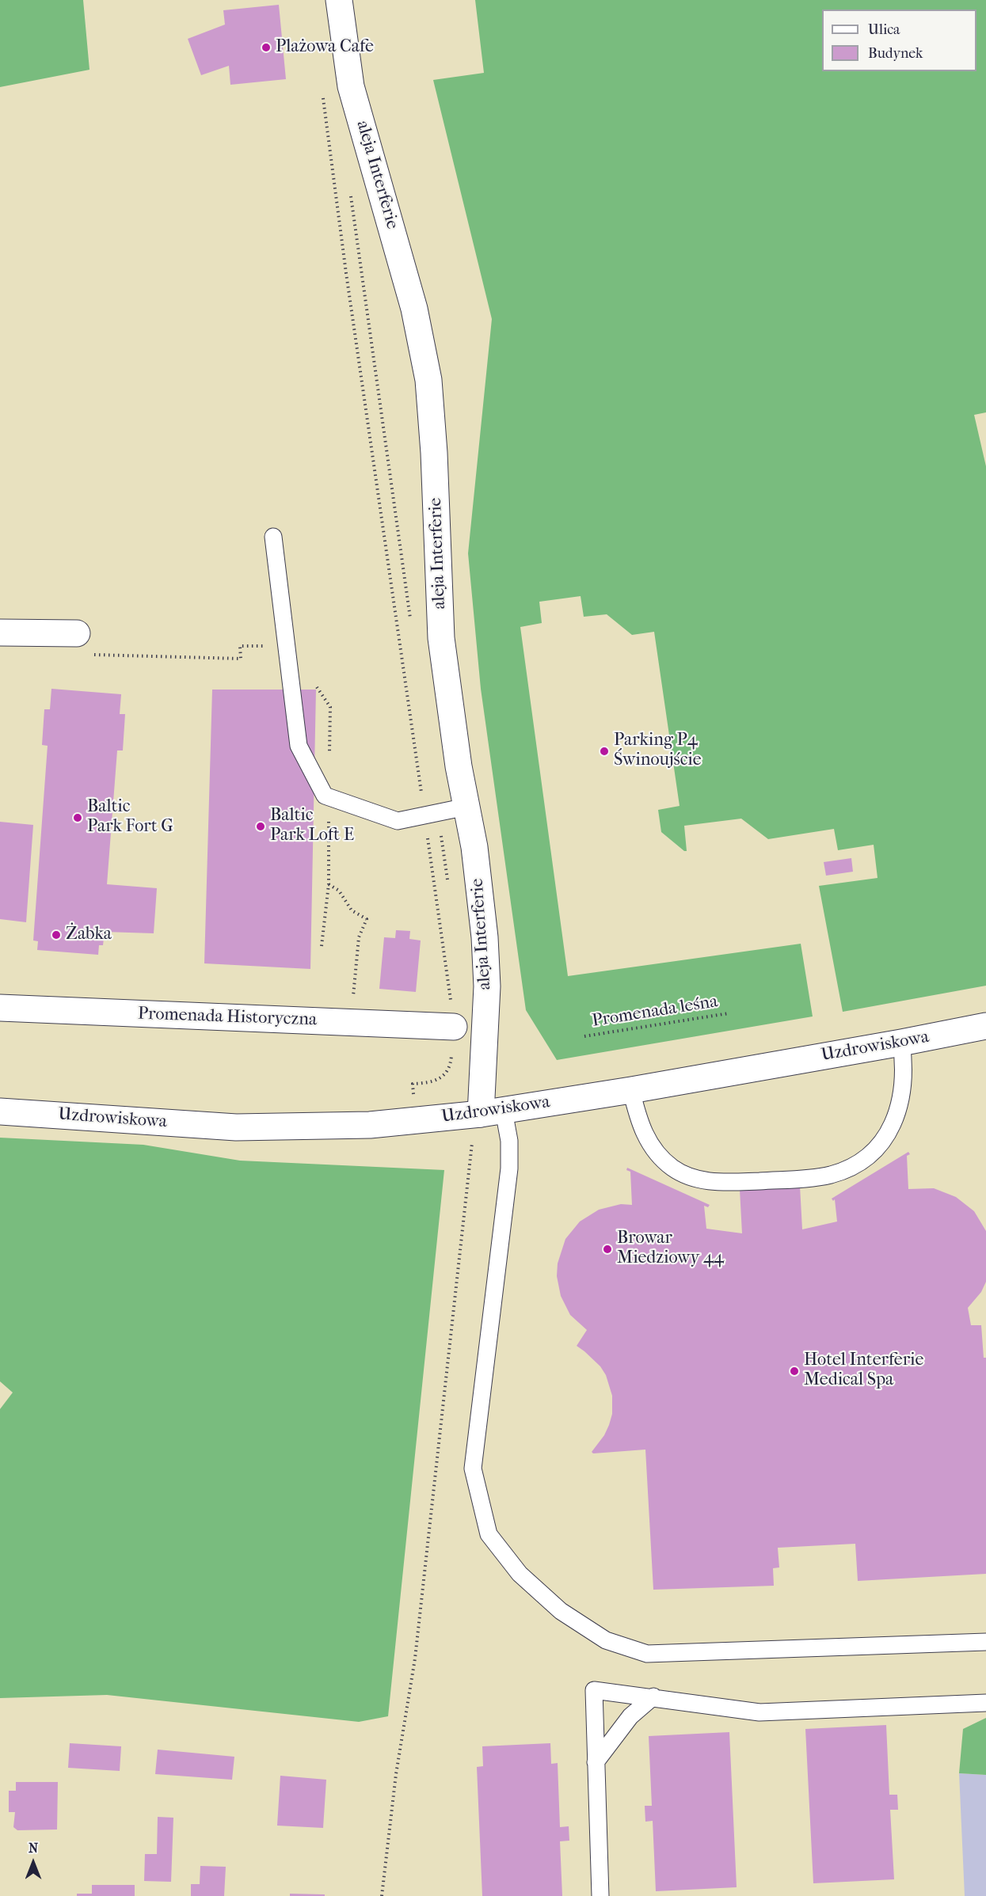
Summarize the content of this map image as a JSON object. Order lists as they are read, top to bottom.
{
  "streets": {
    "street": ["aleja Interferie", "Promenada Historyczna", "Uzdrowiskowa"],
    "path": ["Promenada leśna"]
  },
  "crossings": [
    ["aleja Interferie", "Uzdrowiskowa"]
  ],
  "places": [
    "Plażowa Cafe",
    "Parking P4 Świnoujście",
    "Baltic Park Fort G",
    "Baltic Park Loft E",
    "Żabka",
    "Browar Miedziowy 44",
    "Hotel Interferie Medical Spa"
  ],
  "legend": ["Ulica", "Budynek"],
  "north": "top"
}
